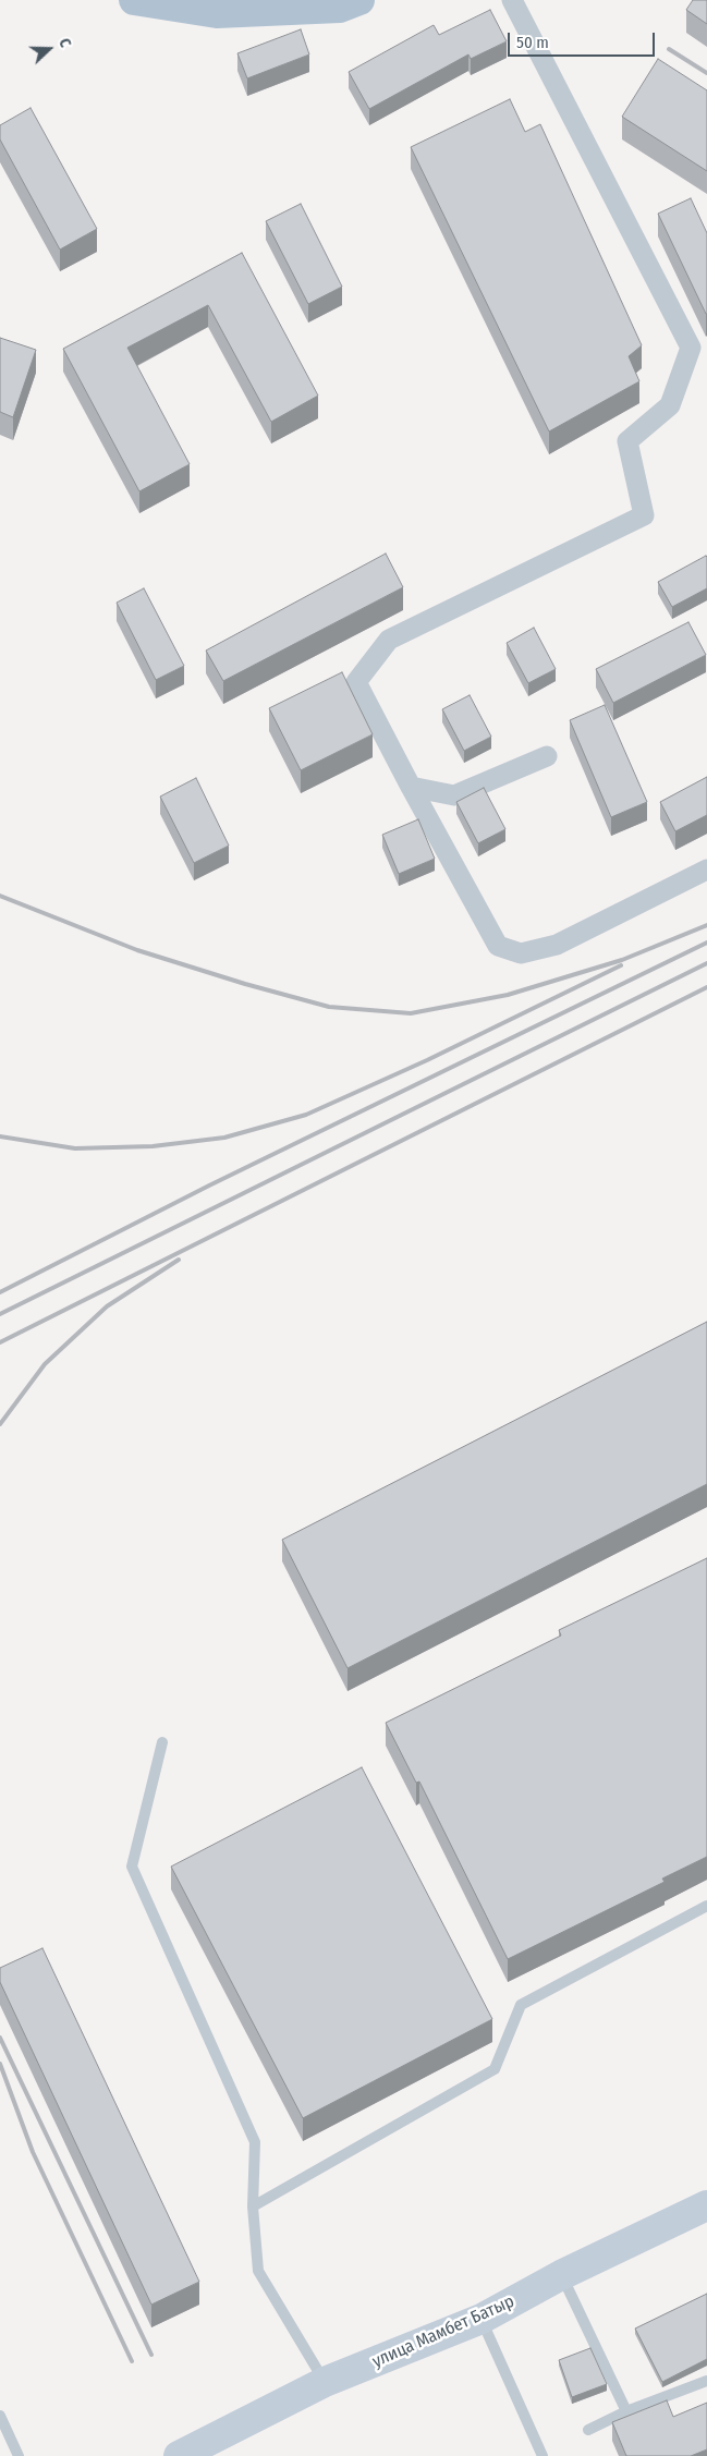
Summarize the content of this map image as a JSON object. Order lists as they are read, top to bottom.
{
  "streets": {
    "main road": ["улица Мамбет Батыр"]
  },
  "scale_bar": "50 m",
  "north": "right"
}
